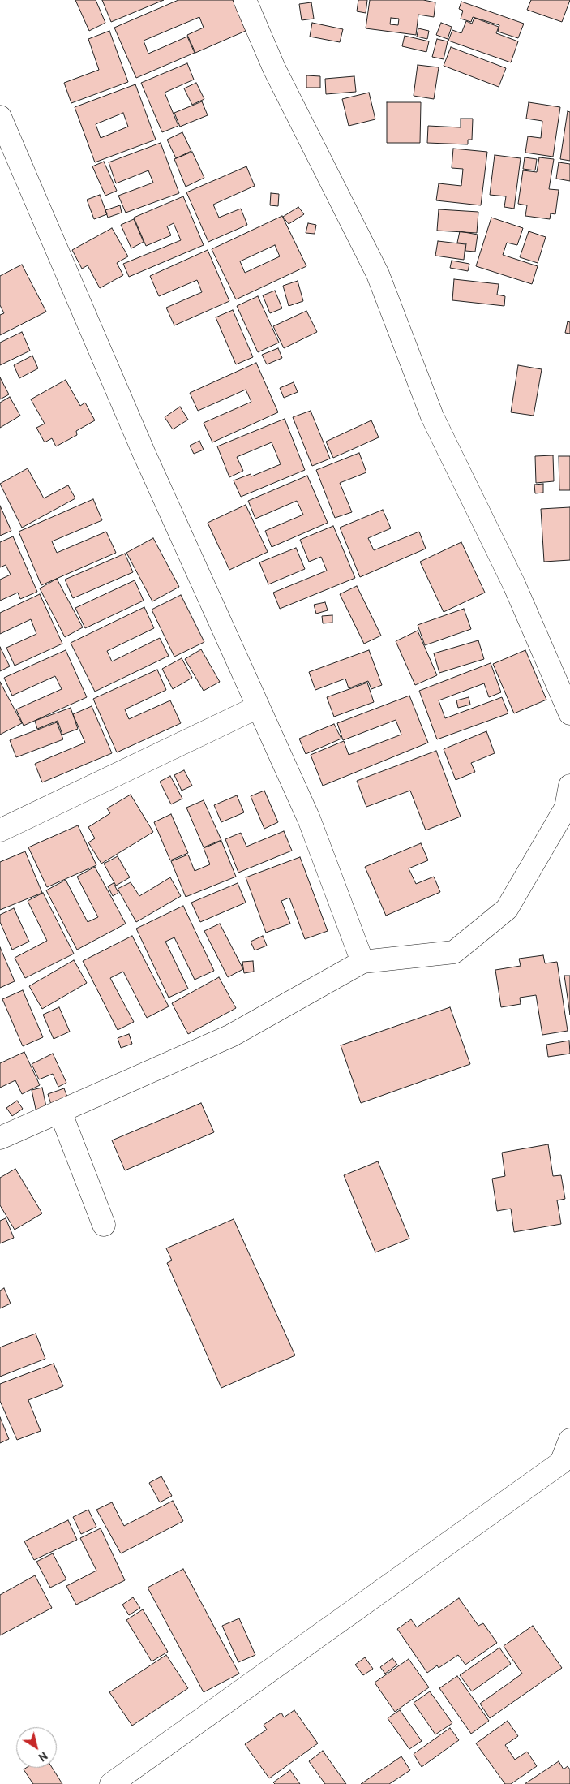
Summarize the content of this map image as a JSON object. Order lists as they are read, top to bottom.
{
  "north": "bottom right"
}
